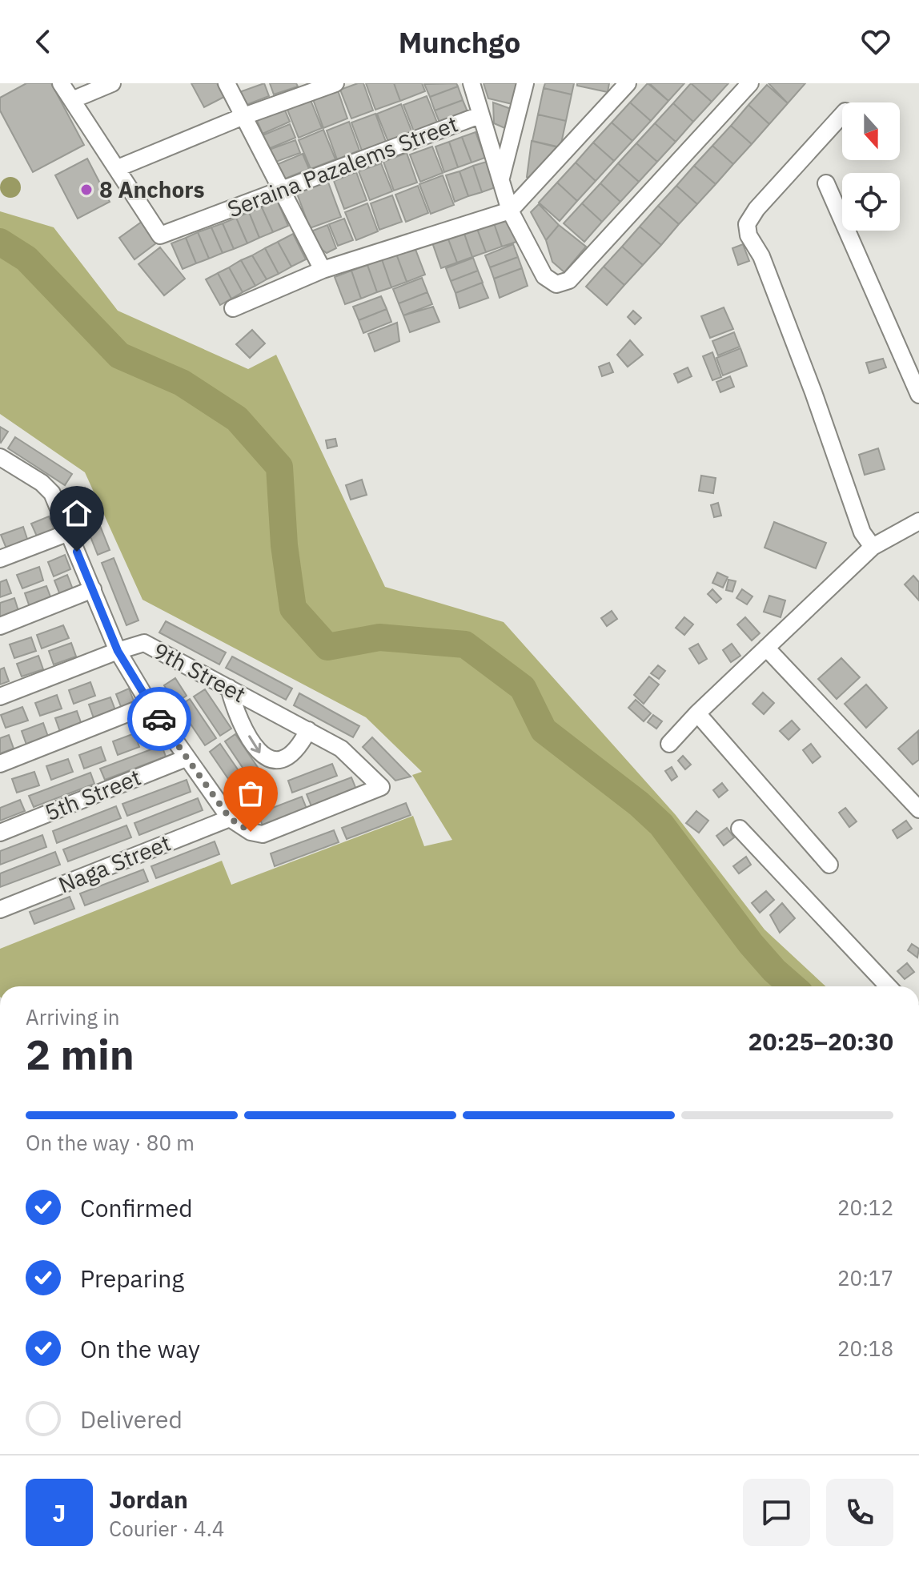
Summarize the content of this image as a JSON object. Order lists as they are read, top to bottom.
{
  "streets": {
    "street": [
      "Seraina Pazalems Street",
      "9th Street",
      "5th Street",
      "Naga Street"
    ]
  },
  "crossings": [
    ["9th Street", "Naga Street"]
  ],
  "places": ["8 Anchors"],
  "north": "bottom",
  "page": {
    "header": "Munchgo",
    "heading": ["2 min", "Arriving in", "20:25–20:30"],
    "panel": ["Jordan", "Courier · 4.4"],
    "bar": "On the way · 80 m",
    "list": [
      ["Confirmed", "20:12"],
      ["Preparing", "20:17"],
      ["On the way", "20:18"],
      "Delivered"
    ],
    "round": "J"
  }
}
